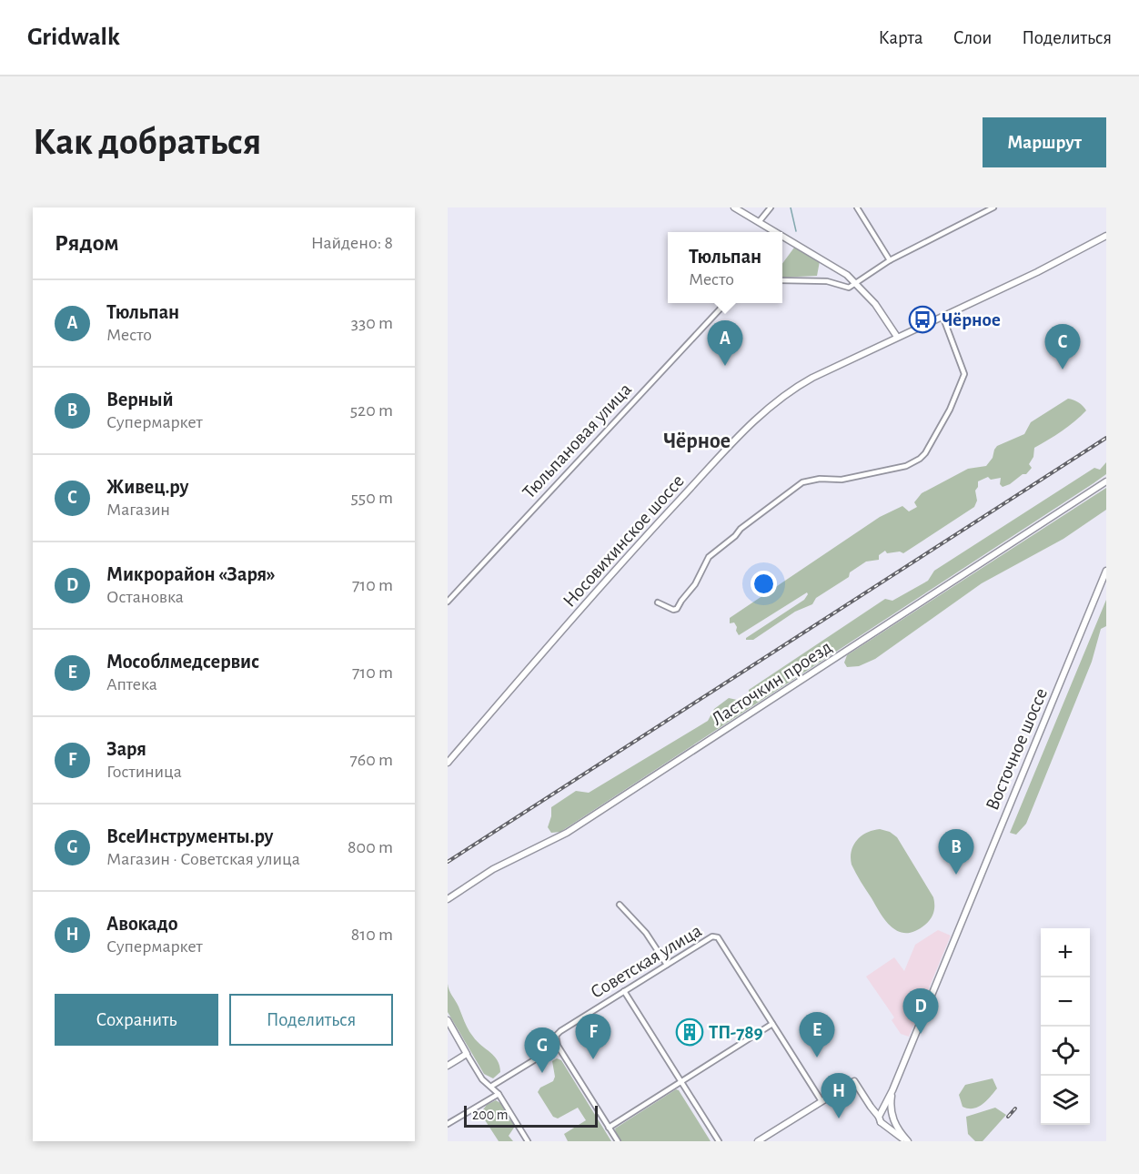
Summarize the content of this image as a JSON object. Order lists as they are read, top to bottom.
{
  "streets": {
    "main road": ["Носовихинское шоссе", "Ласточкин проезд", "Восточное шоссе"],
    "street": ["Тюльпановая улица", "Советская улица"]
  },
  "districts": ["Чёрное"],
  "places": {
    "bus stop": ["Чёрное"],
    "building": ["ТП-789"]
  },
  "scale_bar": "200 m",
  "page": {
    "header": "Gridwalk",
    "nav": ["Карта", "Слои", "Поделиться"],
    "buttons": [
      "Маршрут",
      ["Сохранить", "Поделиться"]
    ],
    "title": "Как добраться",
    "heading": ["Рядом", "Найдено: 8"],
    "popup": ["Тюльпан", "Место"],
    "list": [
      {
        "mark": "A",
        "name": "Тюльпан",
        "note": "Место",
        "value": "330 m"
      },
      {
        "mark": "B",
        "name": "Верный",
        "note": "Супермаркет",
        "value": "520 m"
      },
      {
        "mark": "C",
        "name": "Живец.ру",
        "note": "Магазин",
        "value": "550 m"
      },
      {
        "mark": "D",
        "name": "Микрорайон «Заря»",
        "note": "Остановка",
        "value": "710 m"
      },
      {
        "mark": "E",
        "name": "Мособлмедсервис",
        "note": "Аптека",
        "value": "710 m"
      },
      {
        "mark": "F",
        "name": "Заря",
        "note": "Гостиница",
        "value": "760 m"
      },
      {
        "mark": "G",
        "name": "ВсеИнструменты.ру",
        "note": "Магазин · Советская улица",
        "value": "800 m"
      },
      {
        "mark": "H",
        "name": "Авокадо",
        "note": "Супермаркет",
        "value": "810 m"
      }
    ],
    "pins": [
      "A",
      "C",
      "B",
      "D",
      "E",
      "F",
      "G",
      "H"
    ],
    "map_buttons": ["+", "−"],
    "scale": "200 m"
  }
}
